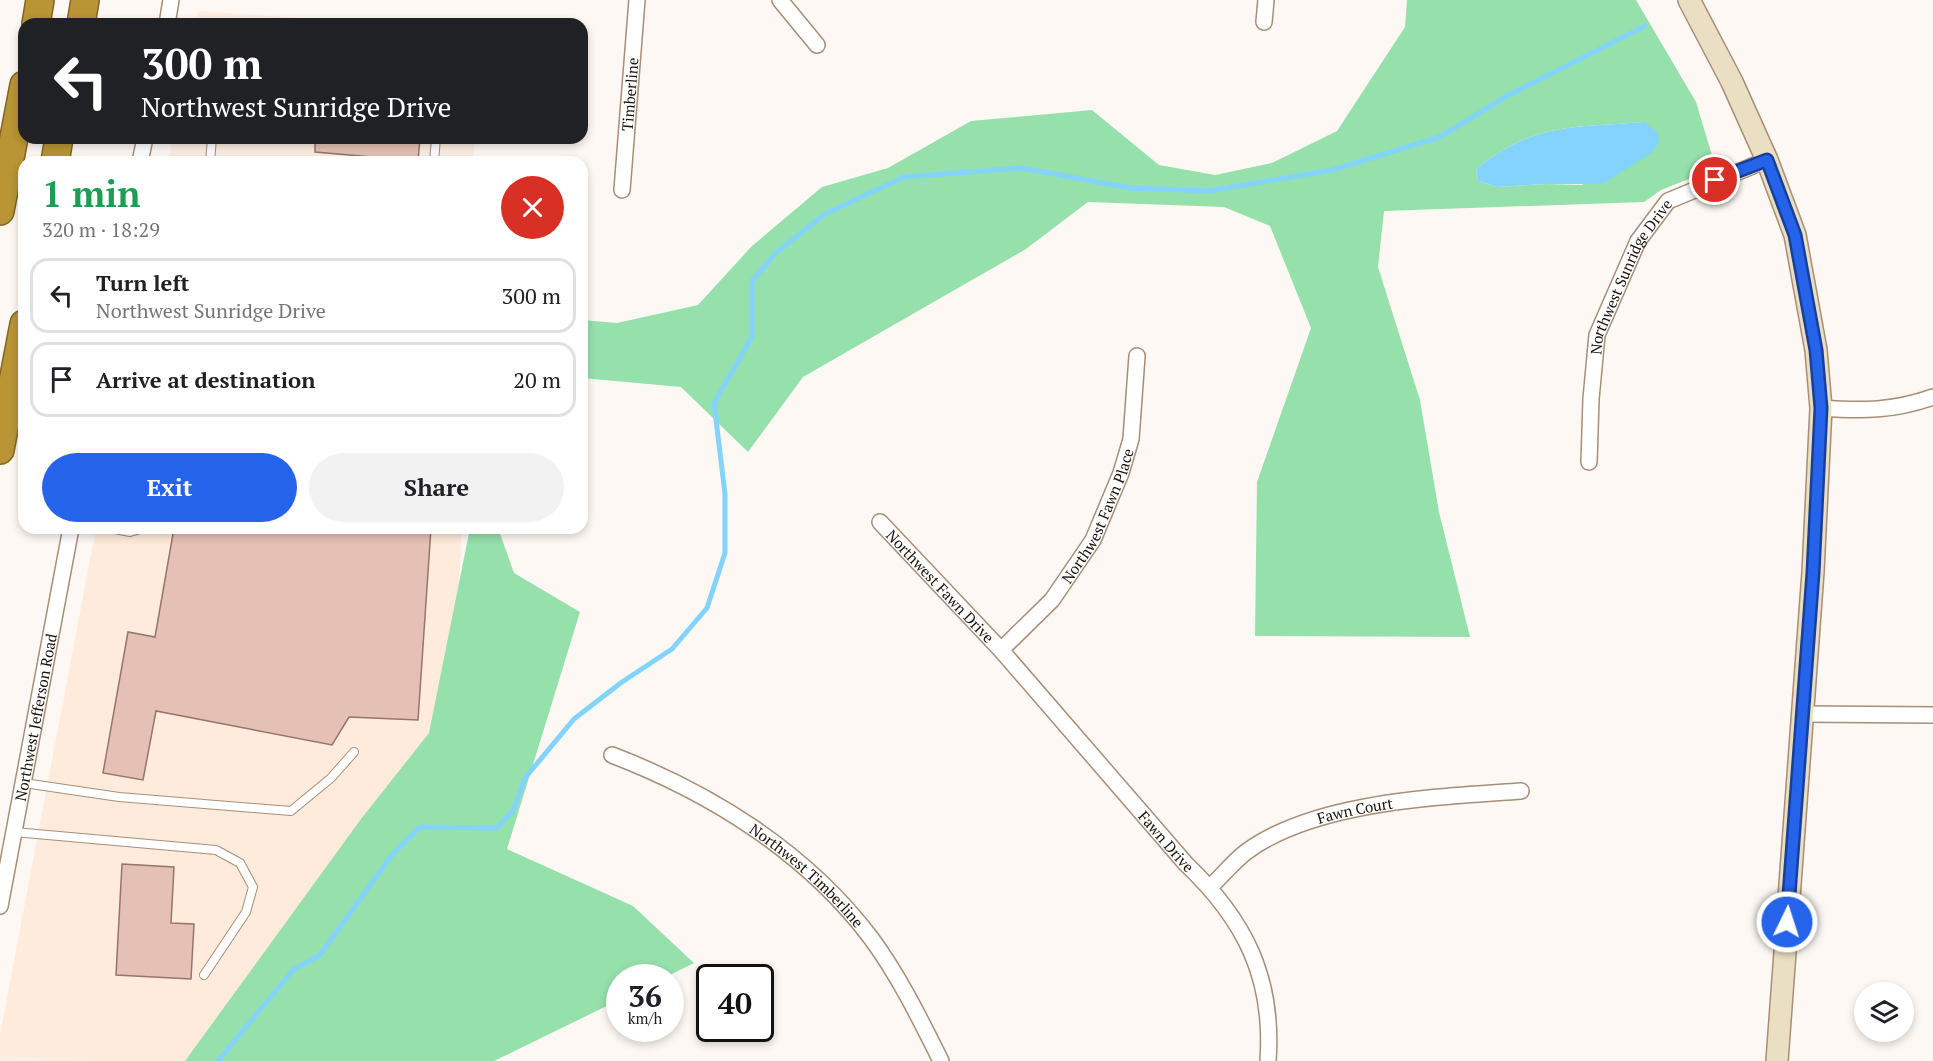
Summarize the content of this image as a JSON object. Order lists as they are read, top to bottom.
{
  "streets": {
    "street": [
      "Timberline",
      "Northwest Sunridge Drive",
      "Northwest Fawn Place",
      "Northwest Fawn Drive",
      "Northwest Jefferson Road",
      "Fawn Court",
      "Fawn Drive",
      "Northwest Timberline"
    ]
  },
  "crossings": [
    ["Northwest Fawn Place", "Northwest Fawn Drive"],
    ["Northwest Fawn Place", "Fawn Drive"],
    ["Northwest Fawn Drive", "Fawn Drive"],
    ["Fawn Court", "Fawn Drive"]
  ],
  "page": {
    "turn": ["300 m", "Northwest Sunridge Drive"],
    "heading": ["1 min", "320 m · 18:29"],
    "list": [
      {
        "name": "Turn left",
        "note": "Northwest Sunridge Drive",
        "value": "300 m"
      },
      {
        "name": "Arrive at destination",
        "value": "20 m"
      }
    ],
    "buttons": ["Exit", "Share"],
    "speed": "36 km/h",
    "limit": "40"
  }
}
